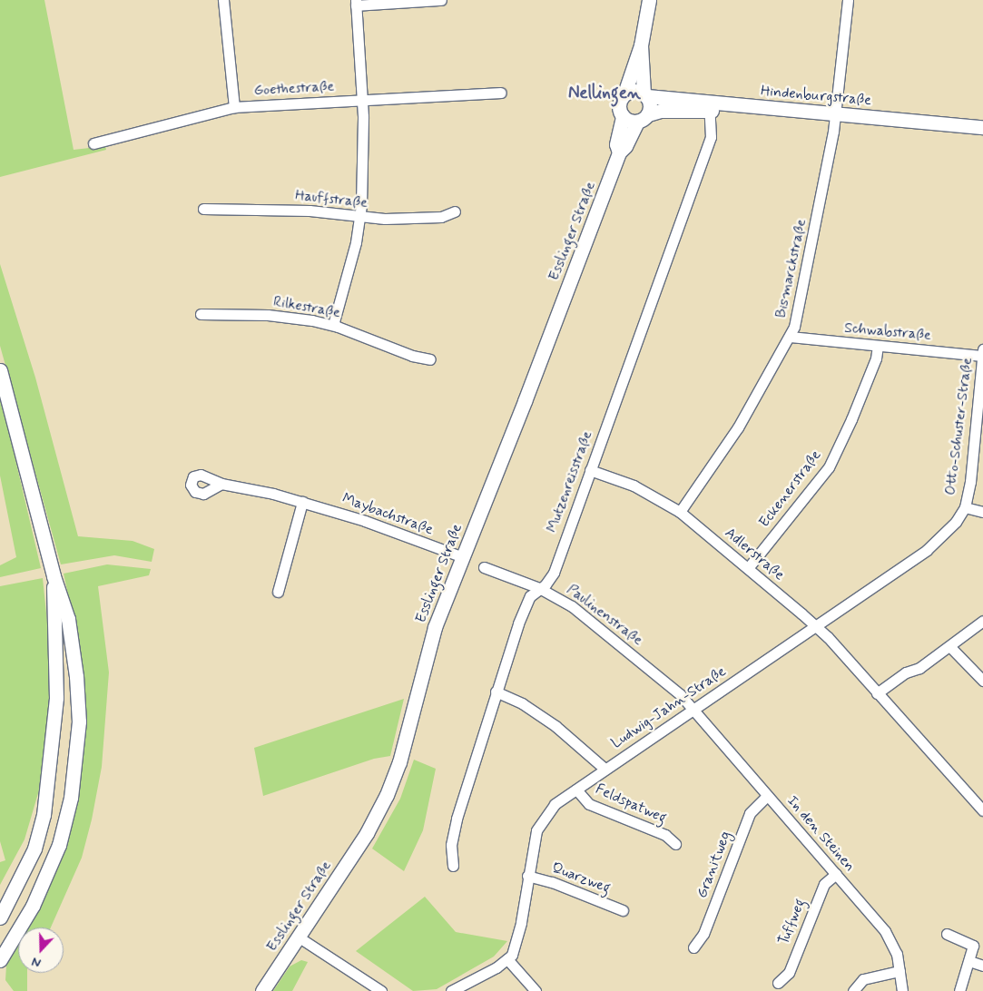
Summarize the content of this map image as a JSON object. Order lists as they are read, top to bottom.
{
  "streets": {
    "main road": ["Hindenburgstraße", "Esslinger Straße"],
    "street": [
      "Goethestraße",
      "Hauffstraße",
      "Bismarckstraße",
      "Rilkestraße",
      "Schwabstraße",
      "Otto-Schuster-Straße",
      "Mutzenreisstraße",
      "Eckenerstraße",
      "Maybachstraße",
      "Adlerstraße",
      "Paulinenstraße",
      "Ludwig-Jahn-Straße",
      "Feldspatweg",
      "In den Steinen",
      "Granitweg",
      "Quarzweg",
      "Tuffweg"
    ]
  },
  "crossings": [
    ["Hindenburgstraße", "Esslinger Straße"],
    ["Hindenburgstraße", "Bismarckstraße"],
    ["Hindenburgstraße", "Mutzenreisstraße"],
    ["Esslinger Straße", "Maybachstraße"],
    ["Bismarckstraße", "Schwabstraße"],
    ["Bismarckstraße", "Adlerstraße"],
    ["Schwabstraße", "Otto-Schuster-Straße"],
    ["Schwabstraße", "Eckenerstraße"],
    ["Otto-Schuster-Straße", "Ludwig-Jahn-Straße"],
    ["Mutzenreisstraße", "Adlerstraße"],
    ["Mutzenreisstraße", "Paulinenstraße"],
    ["Eckenerstraße", "Adlerstraße"],
    ["Adlerstraße", "Ludwig-Jahn-Straße"],
    ["Paulinenstraße", "Ludwig-Jahn-Straße"],
    ["Paulinenstraße", "In den Steinen"],
    ["Ludwig-Jahn-Straße", "Feldspatweg"],
    ["Ludwig-Jahn-Straße", "In den Steinen"],
    ["Ludwig-Jahn-Straße", "Quarzweg"],
    ["In den Steinen", "Granitweg"],
    ["In den Steinen", "Tuffweg"]
  ],
  "districts": ["Nellingen"],
  "north": "bottom"
}
